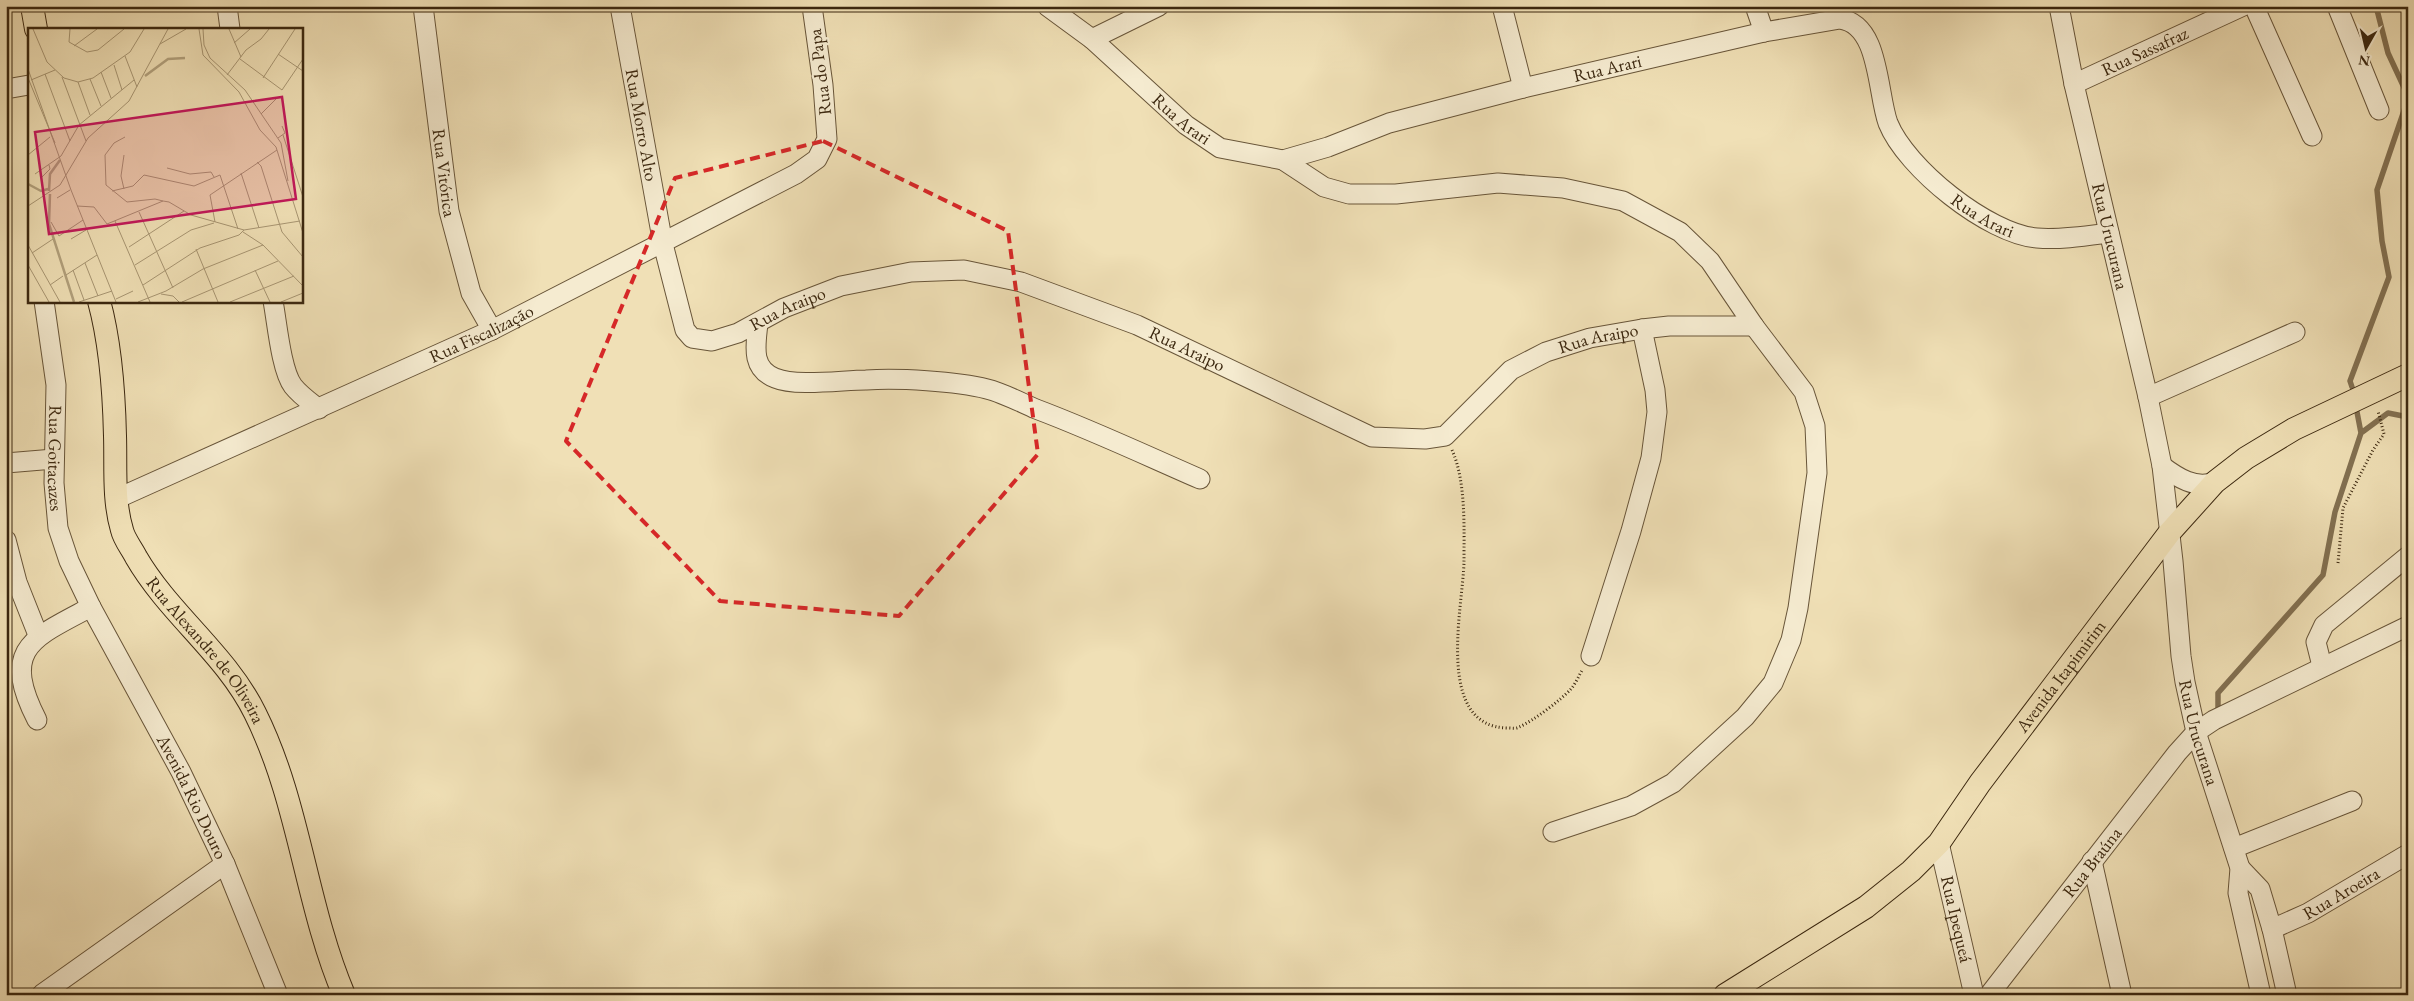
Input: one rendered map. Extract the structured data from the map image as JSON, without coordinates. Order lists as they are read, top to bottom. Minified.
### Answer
{"streets":{"main road":["Rua Alexandre de Oliveira","Avenida Itapimirim"],"street":["Rua Sassafraz","Rua Arari","Rua do Papa","Rua Morro Alto","Rua Vitórica","Rua Urucurana","Rua Araipo","Rua Fiscalização","Rua Goitacazes","Avenida Rio Douro","Rua Braúna","Rua Aroeira","Rua Ipequeá"]},"crossings":[["Rua Sassafraz","Rua Urucurana"],["Rua Arari","Rua Urucurana"],["Rua do Papa","Rua Fiscalização"],["Rua Morro Alto","Rua Araipo"],["Rua Morro Alto","Rua Fiscalização"],["Rua Vitórica","Rua Fiscalização"],["Rua Urucurana","Avenida Itapimirim"],["Rua Urucurana","Rua Braúna"],["Rua Araipo","Rua Fiscalização"],["Rua Fiscalização","Rua Alexandre de Oliveira"],["Rua Goitacazes","Avenida Rio Douro"],["Avenida Itapimirim","Rua Ipequeá"]],"north":"bottom"}
